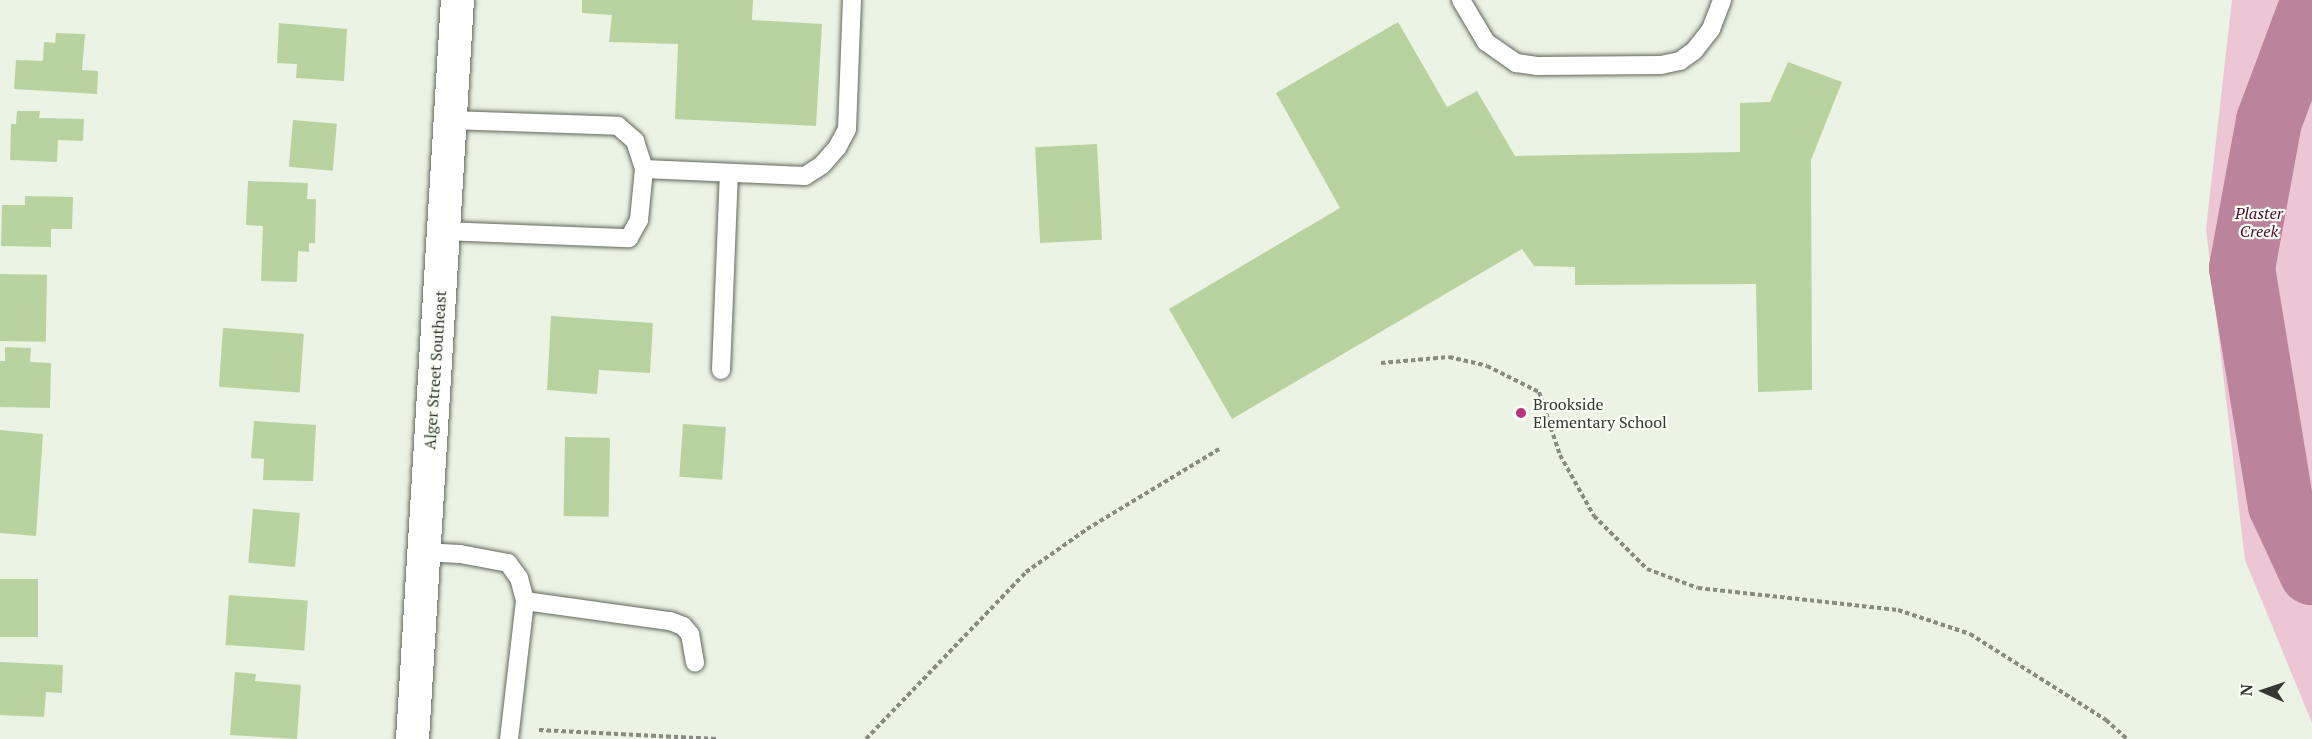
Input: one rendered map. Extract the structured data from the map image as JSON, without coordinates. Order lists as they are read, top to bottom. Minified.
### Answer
{"streets":{"street":["Alger Street Southeast"]},"parks":["Plaster Creek"],"places":["Brookside Elementary School"],"north":"left"}
